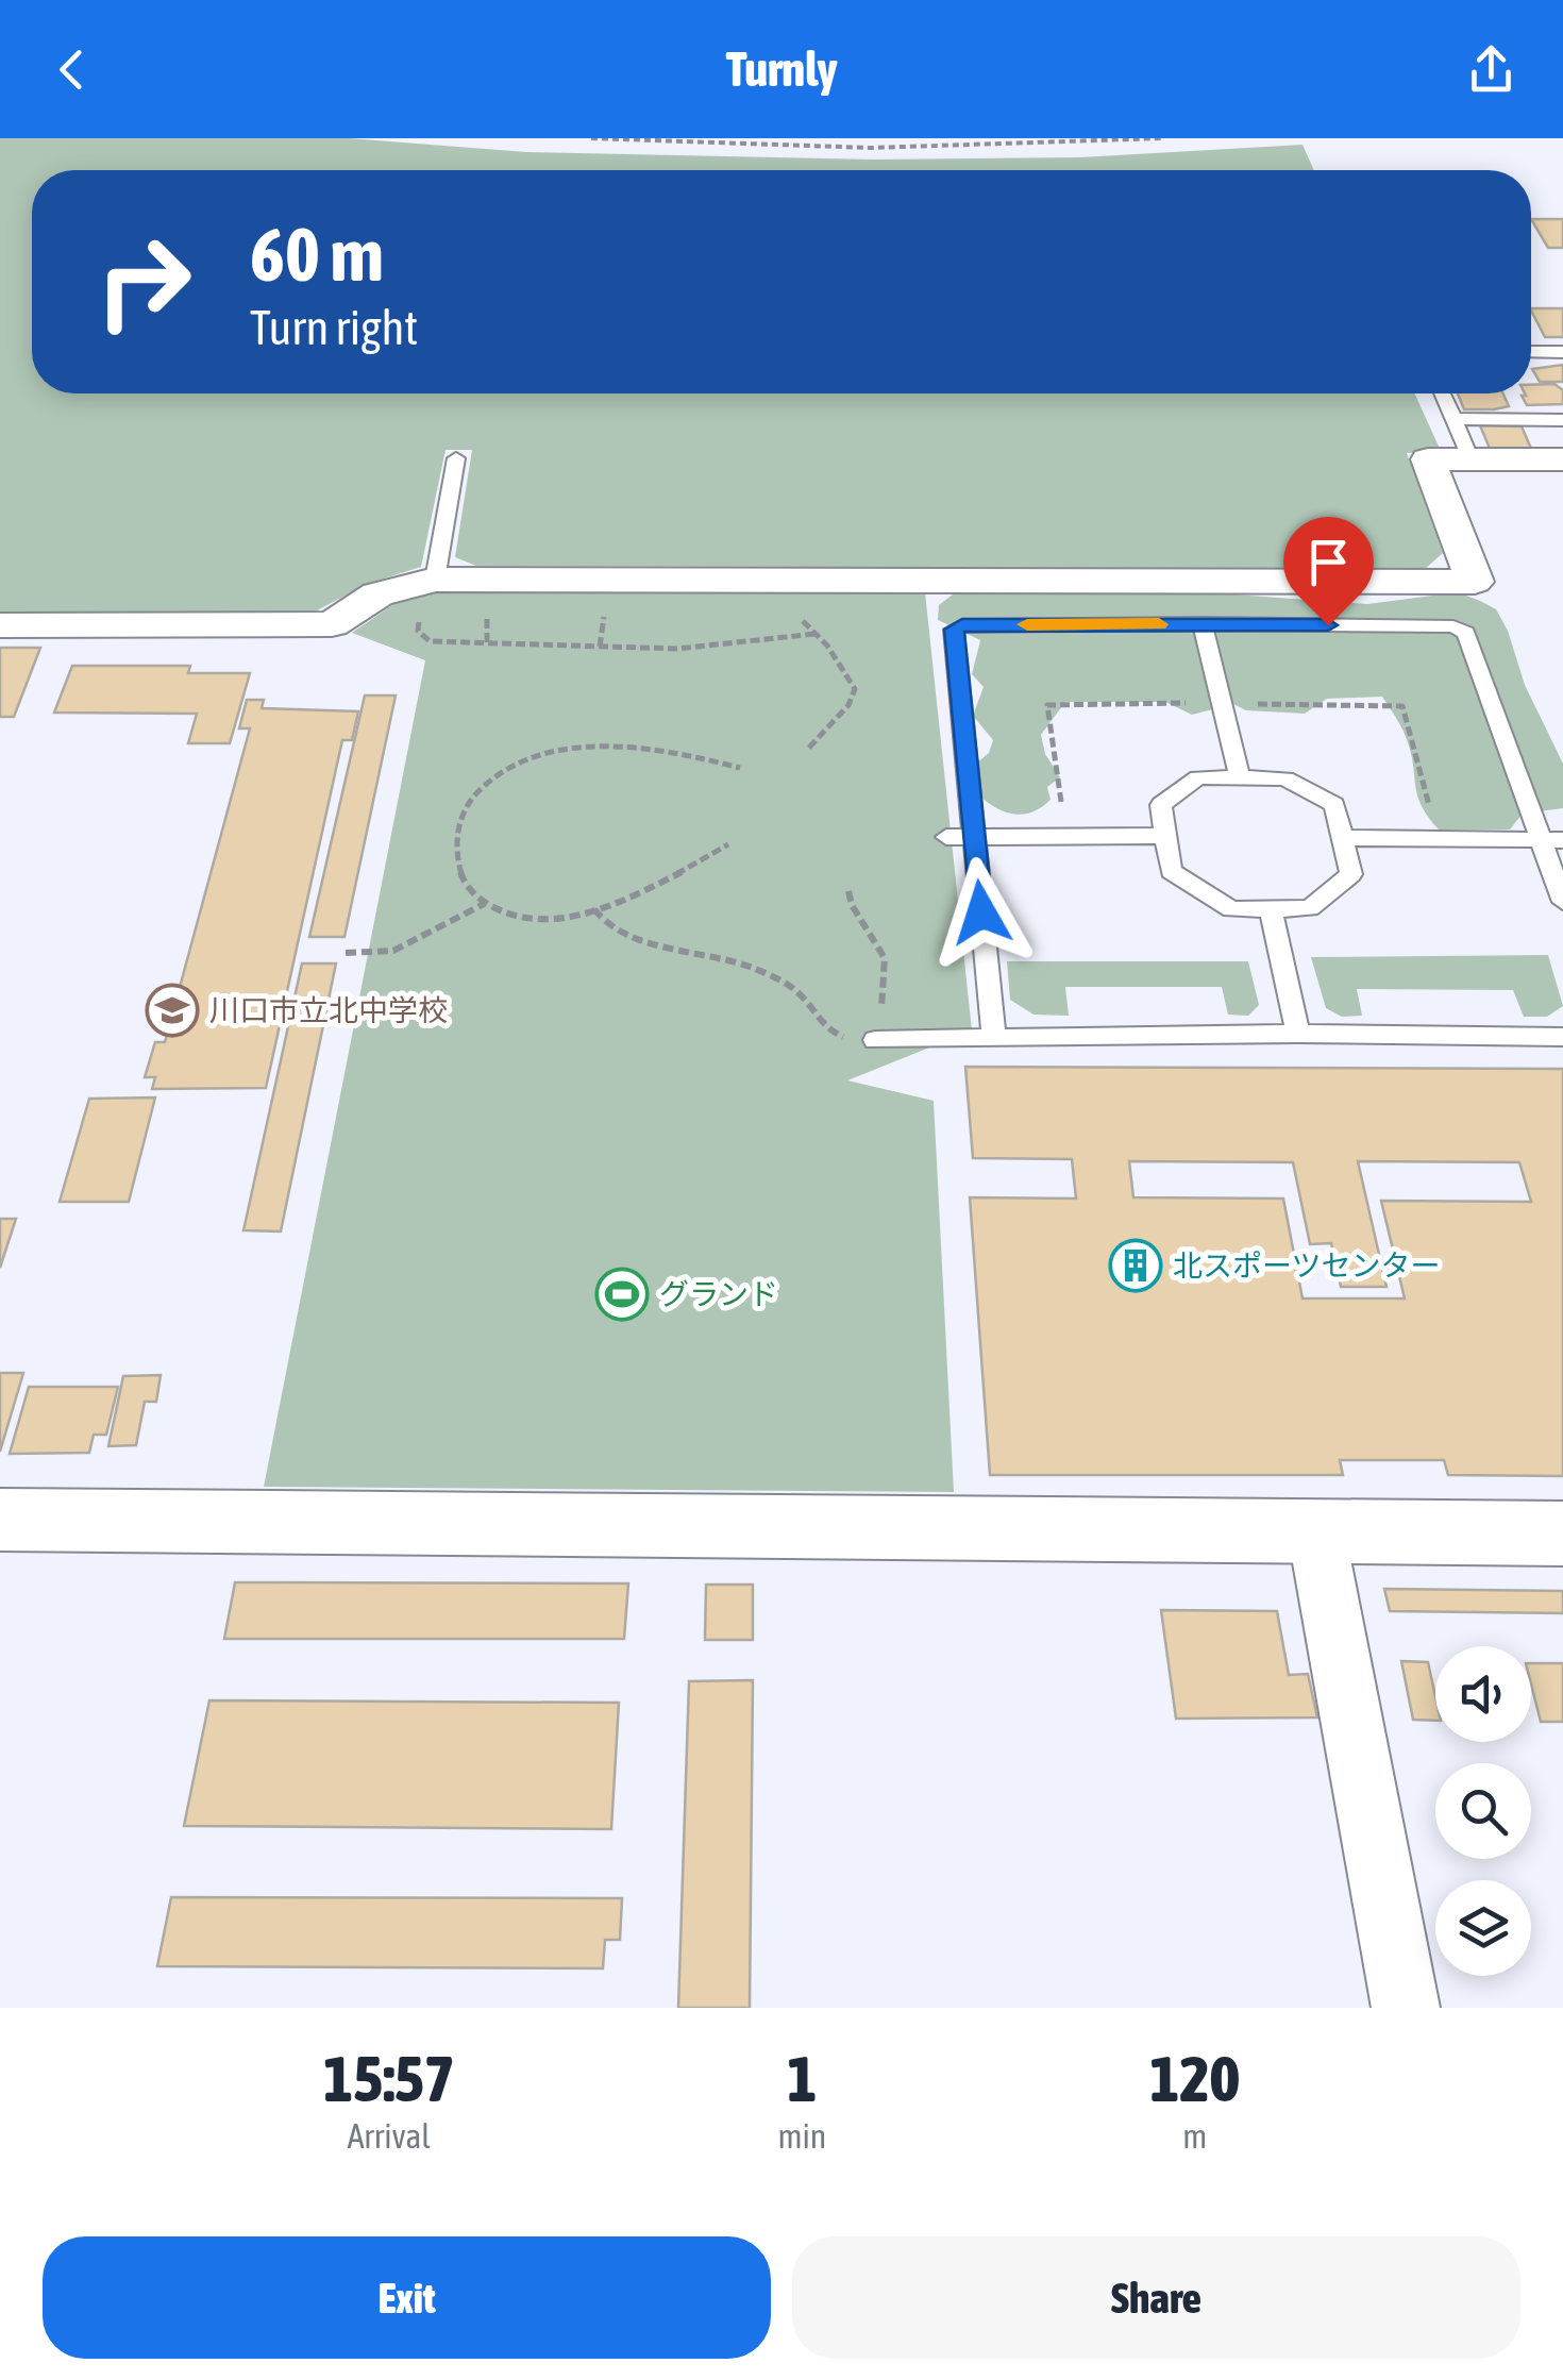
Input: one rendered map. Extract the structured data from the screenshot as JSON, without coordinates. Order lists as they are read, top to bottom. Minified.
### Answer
{"places":{"school or university":["川口市立北中学校"],"building":["北スポーツセンター"],"sports":["グランド"]},"page":{"header":"Turnly","turn":["60 m","Turn right"],"eta":["15:57","Arrival","1","min","120","m"],"buttons":["Exit","Share"]}}
